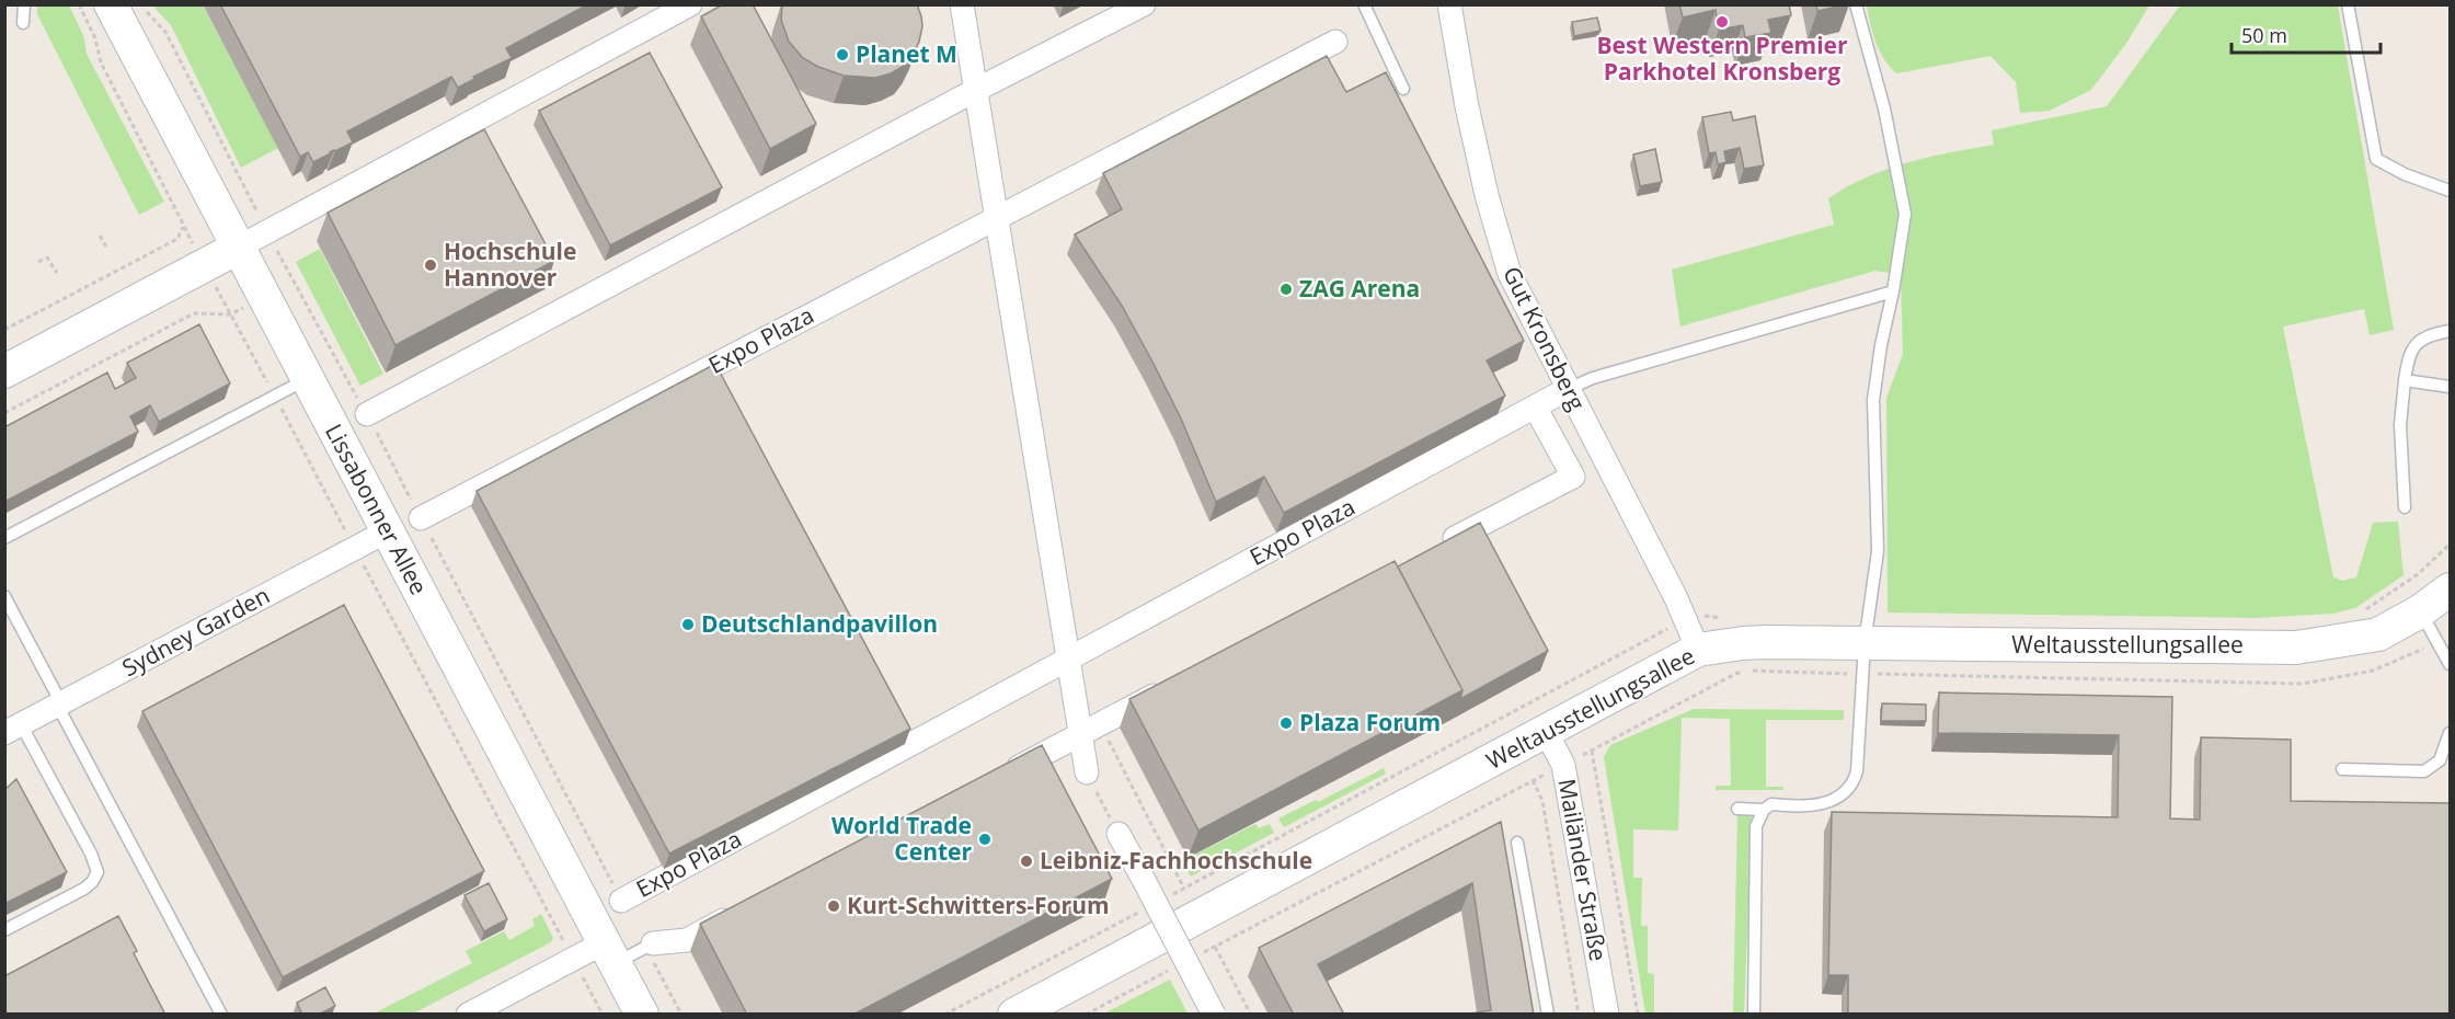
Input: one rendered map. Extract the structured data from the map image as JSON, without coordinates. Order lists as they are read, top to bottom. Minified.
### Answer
{"streets":{"main road":["Lissabonner Allee","Weltausstellungsallee"],"street":["Gut Kronsberg","Expo Plaza","Sydney Garden","Mailänder Straße"]},"crossings":[["Gut Kronsberg","Expo Plaza"],["Gut Kronsberg","Weltausstellungsallee"],["Expo Plaza","Lissabonner Allee"],["Expo Plaza","Sydney Garden"],["Lissabonner Allee","Sydney Garden"],["Weltausstellungsallee","Mailänder Straße"]],"places":["Best Western Premier Parkhotel Kronsberg","Planet M","Hochschule Hannover","ZAG Arena","Deutschlandpavillon","Plaza Forum","World Trade Center","Leibniz-Fachhochschule","Kurt-Schwitters-Forum"],"scale_bar":"50 m"}
